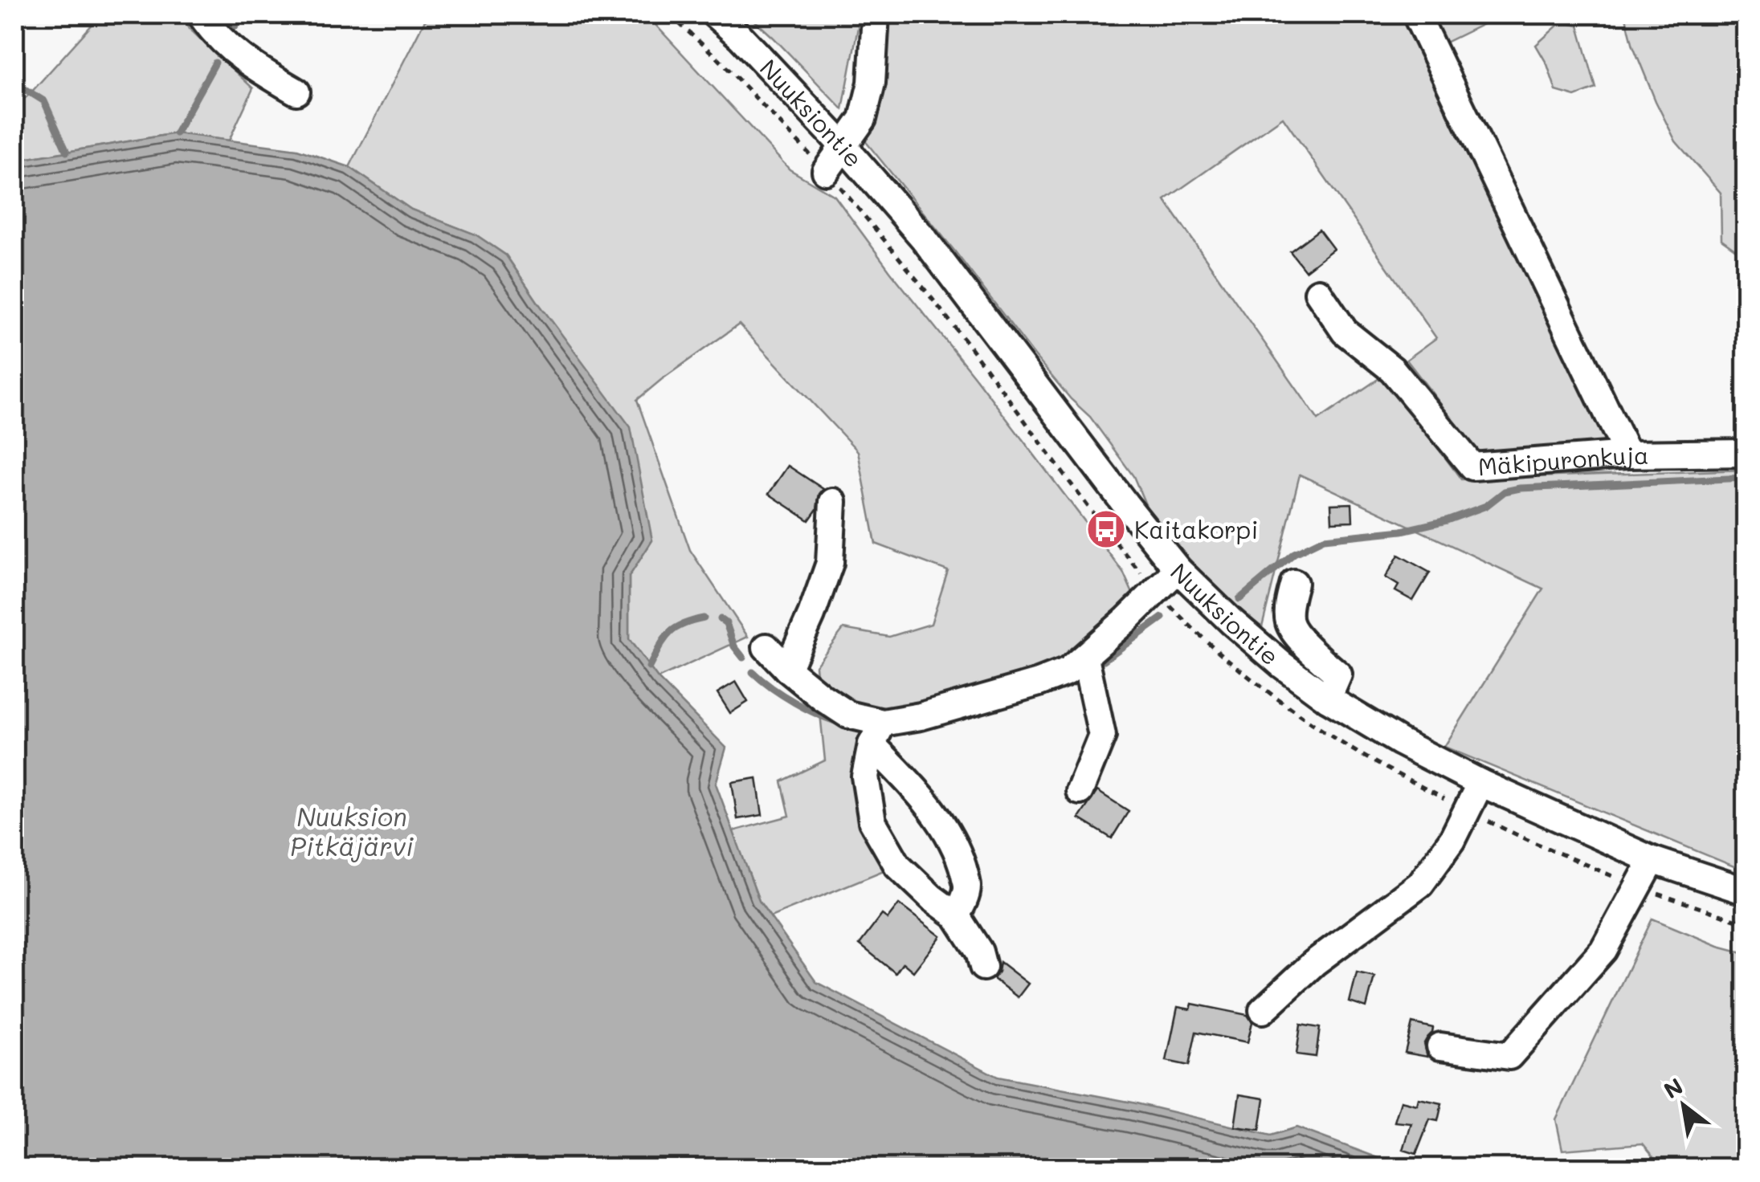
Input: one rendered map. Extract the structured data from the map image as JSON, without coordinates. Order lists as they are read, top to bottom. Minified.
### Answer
{"streets":{"street":["Nuuksiontie","Mäkipuronkuja"]},"water":["Nuuksion Pitkäjärvi"],"places":{"bus stop":["Kaitakorpi"]},"north":"top left"}
